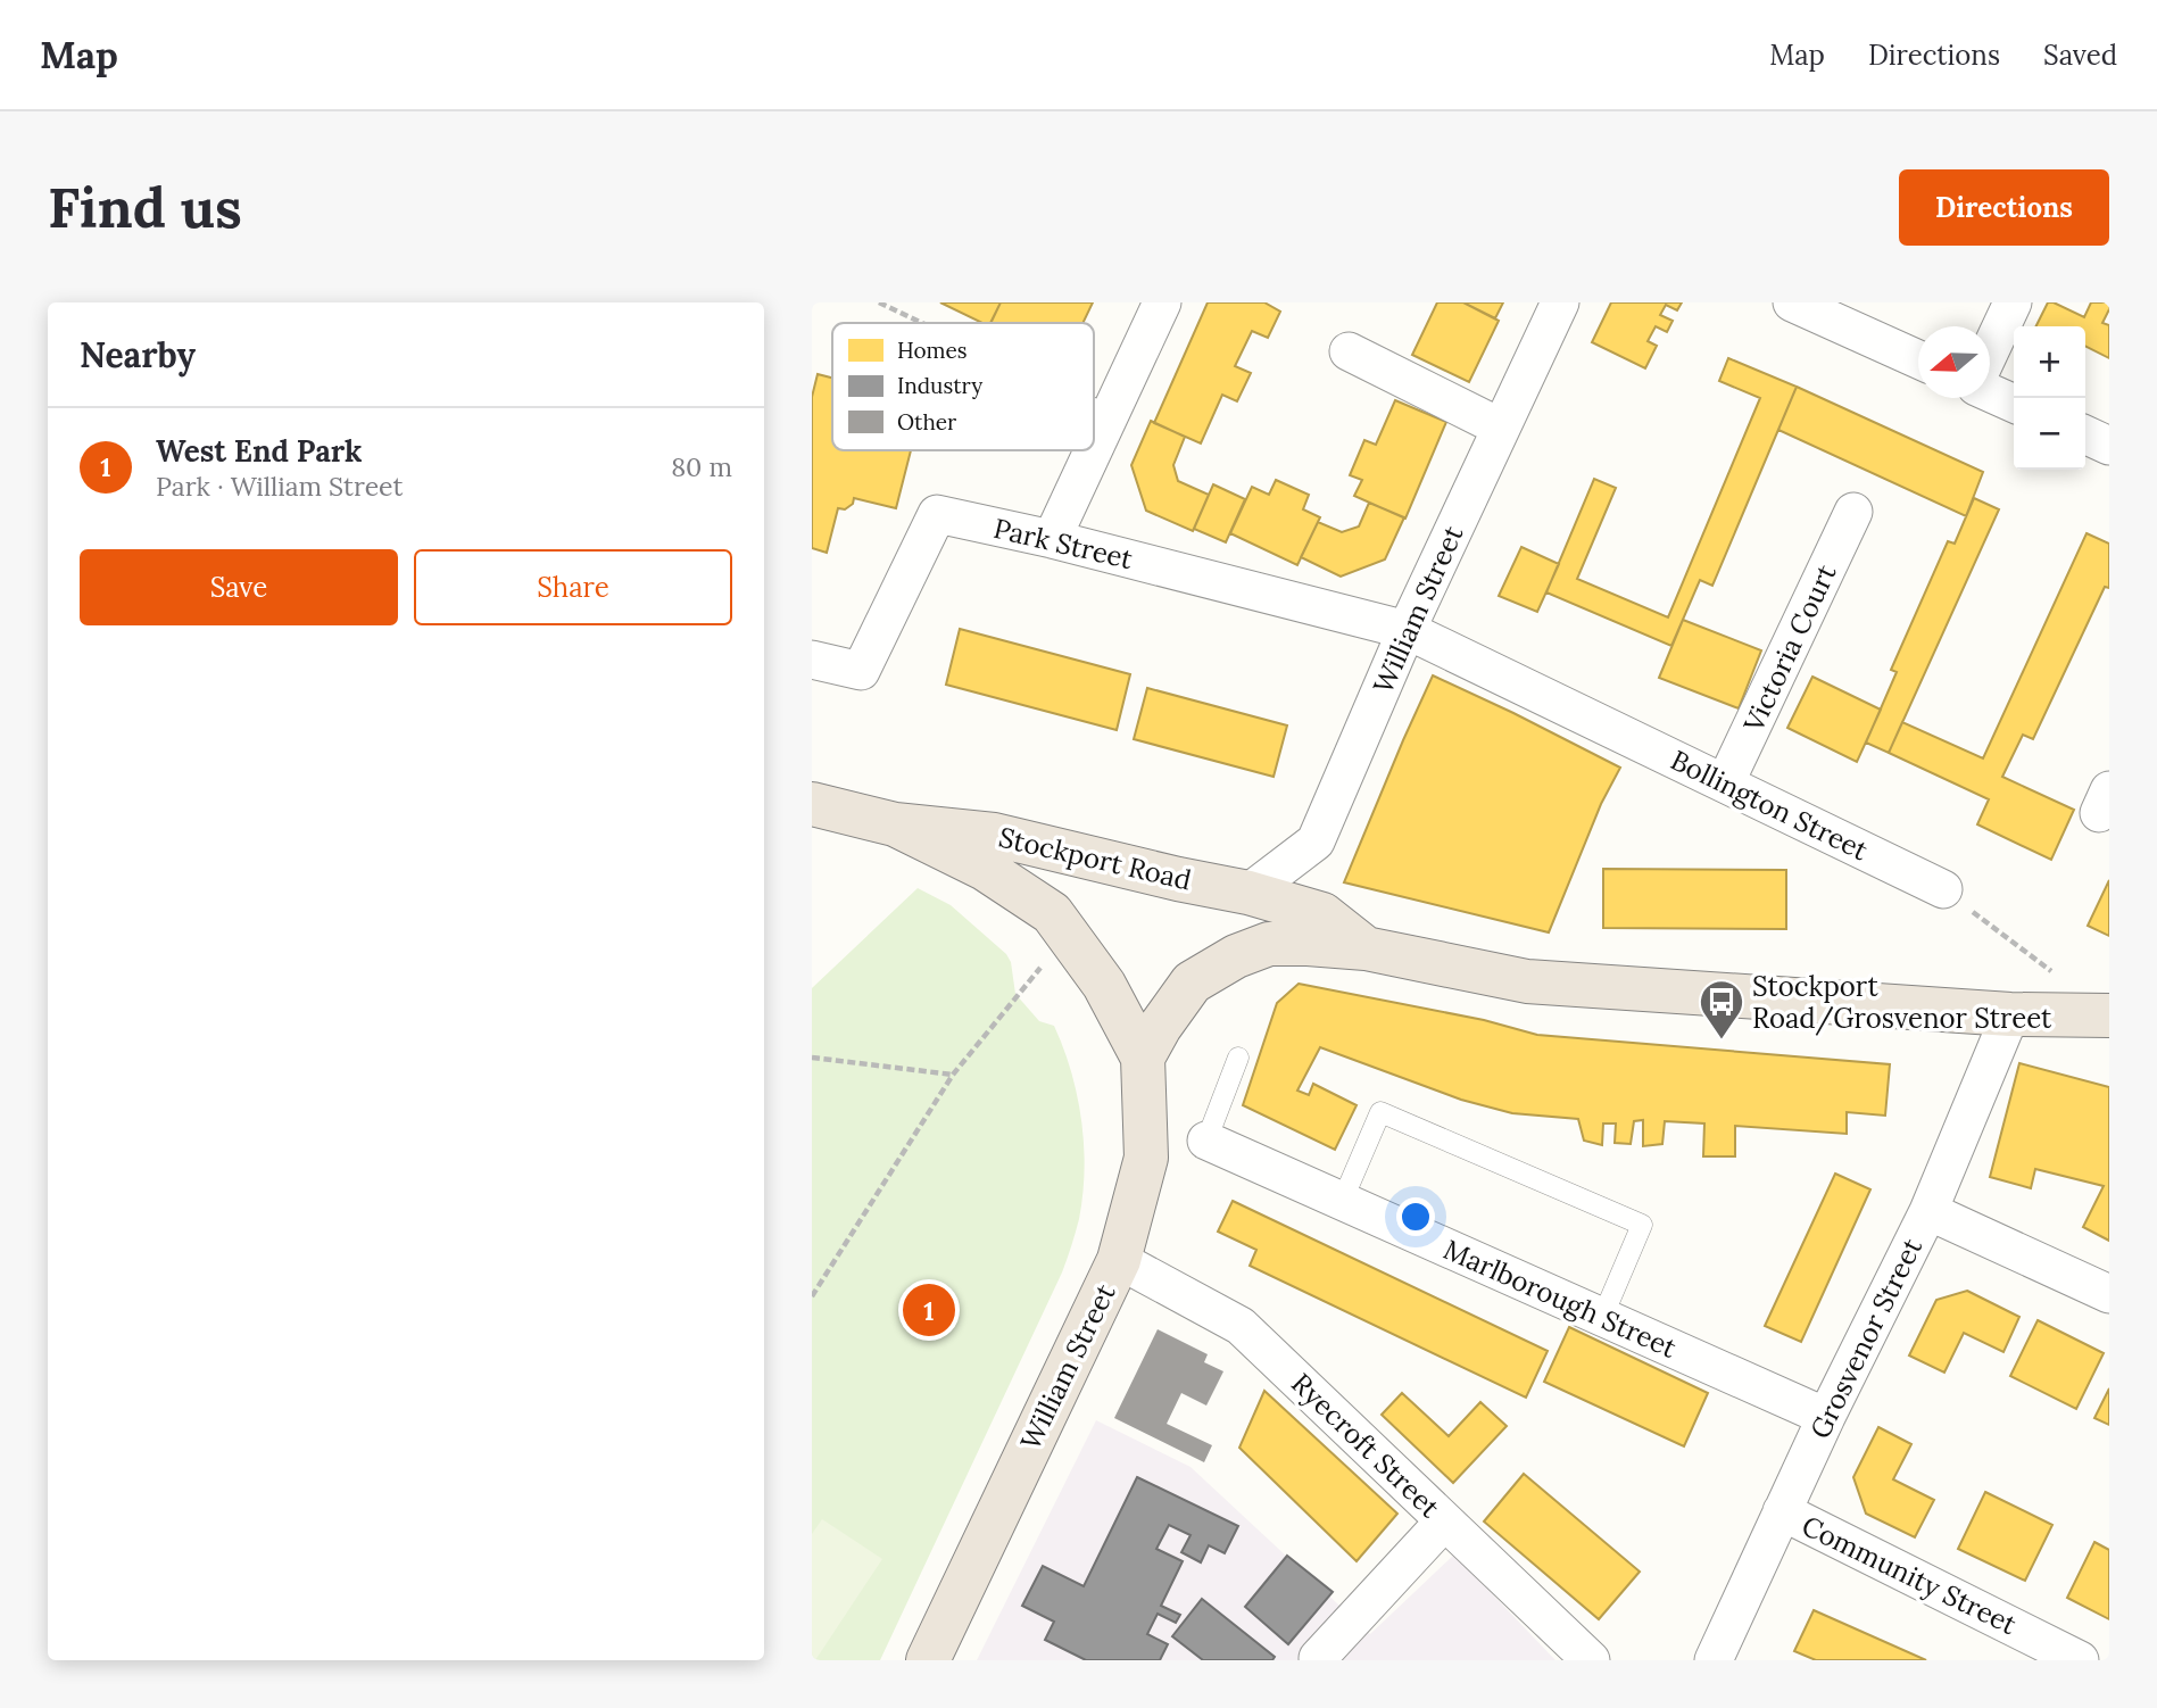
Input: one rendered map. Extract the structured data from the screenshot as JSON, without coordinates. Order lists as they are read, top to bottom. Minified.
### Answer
{"streets":{"highway":["William Street","Stockport Road"],"street":["Park Street","Victoria Court","Bollington Street","Marlborough Street","Grosvenor Street","Ryecroft Street","Community Street"]},"crossings":[["Park Street","William Street"],["Park Street","Bollington Street"],["William Street","Bollington Street"],["William Street","Stockport Road"],["William Street","Ryecroft Street"],["Victoria Court","Bollington Street"],["Stockport Road","Grosvenor Street"],["Marlborough Street","Grosvenor Street"],["Grosvenor Street","Community Street"]],"places":{"bus stop":["Stockport Road/Grosvenor Street"]},"legend":["Homes","Industry","Other"],"north":"left","page":{"header":"Map","nav":["Map","Directions","Saved"],"buttons":["Directions",["Save","Share"]],"title":"Find us","heading":"Nearby","map_buttons":["+","−"],"list":[{"mark":"1","name":"West End Park","note":"Park · William Street","value":"80 m"}],"pins":"1"}}
